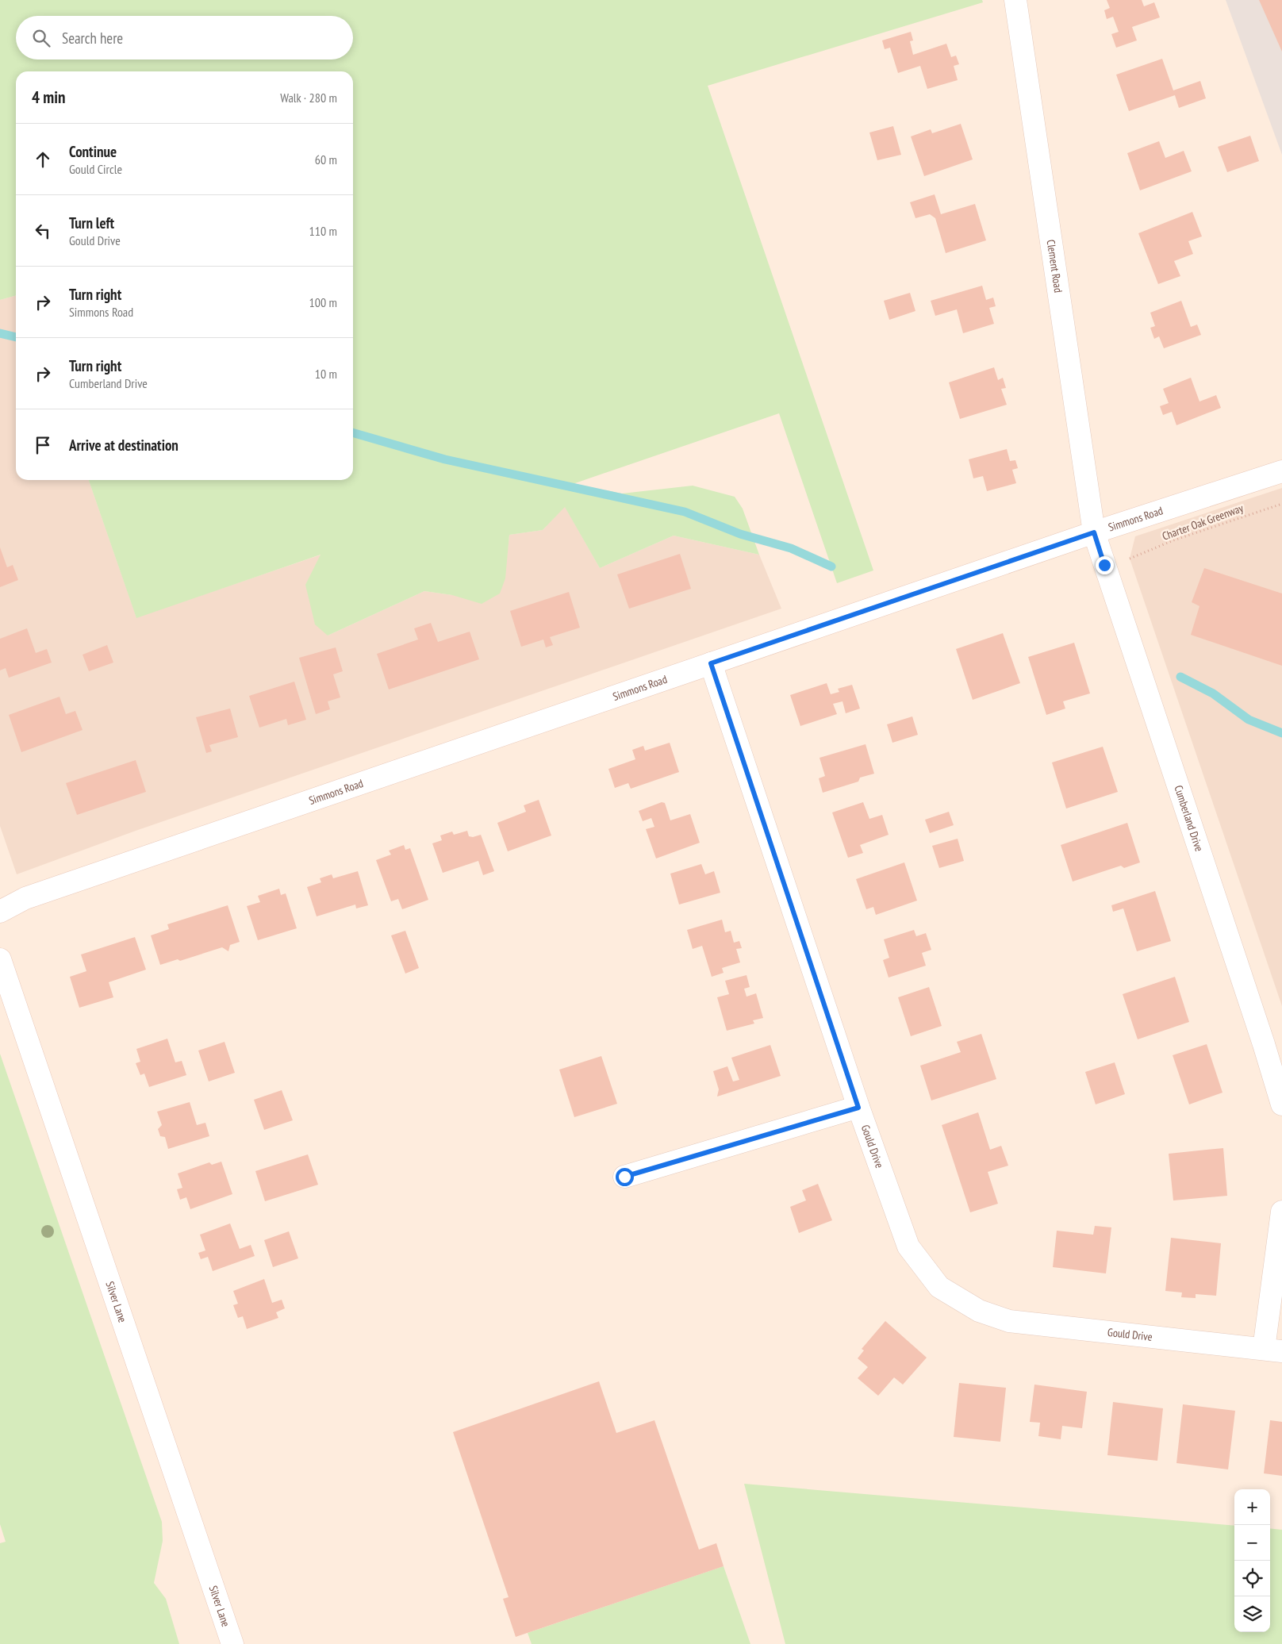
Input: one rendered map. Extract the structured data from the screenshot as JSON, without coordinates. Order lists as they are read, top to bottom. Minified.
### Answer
{"streets":{"street":["Clement Road","Simmons Road","Cumberland Drive","Gould Drive","Silver Lane"],"path":["Charter Oak Greenway"]},"crossings":[["Clement Road","Simmons Road"],["Clement Road","Cumberland Drive"],["Simmons Road","Cumberland Drive"],["Simmons Road","Gould Drive"]],"page":{"search":"Search here","heading":["4 min","Walk · 280 m"],"list":[["Continue","Gould Circle","60 m"],["Turn left","Gould Drive","110 m"],["Turn right","Simmons Road","100 m"],["Turn right","Cumberland Drive","10 m"],"Arrive at destination"],"map_buttons":["+","−"]}}
